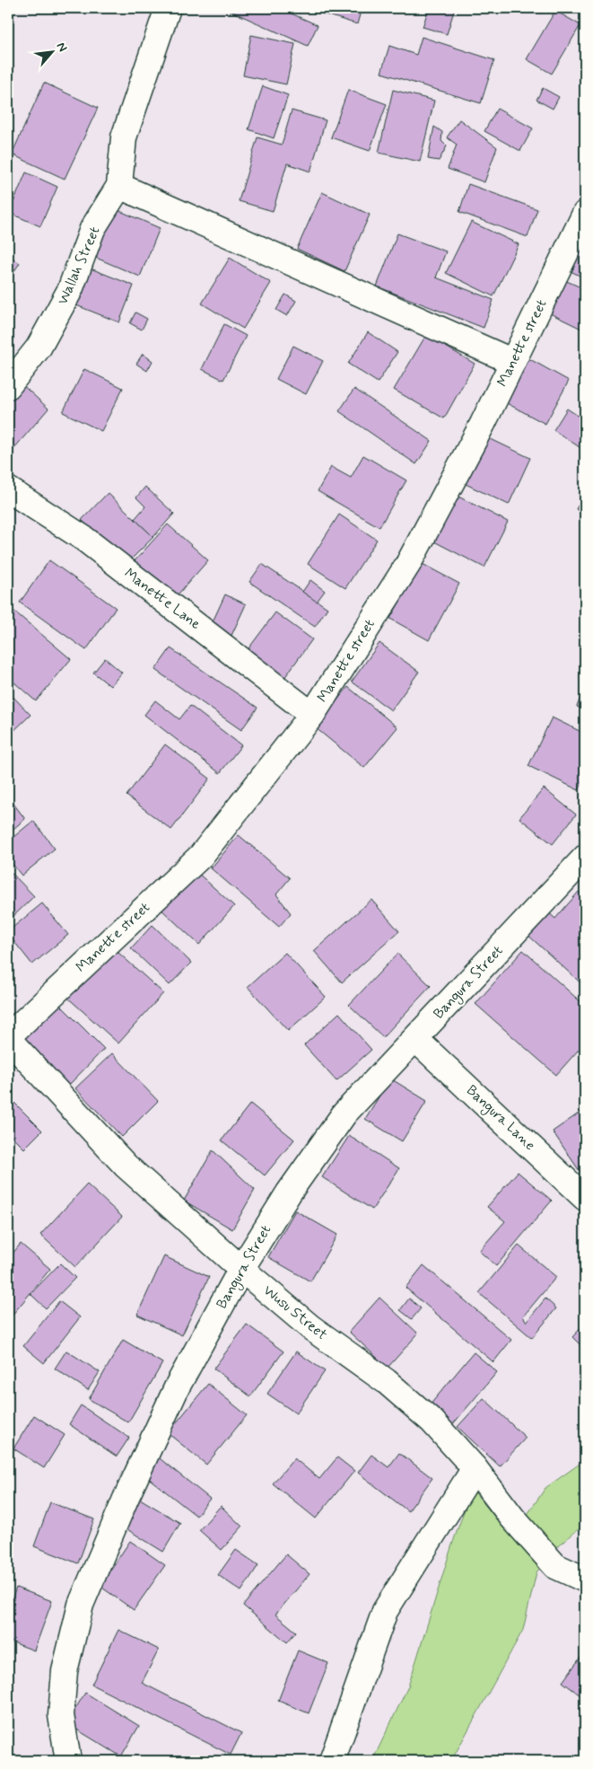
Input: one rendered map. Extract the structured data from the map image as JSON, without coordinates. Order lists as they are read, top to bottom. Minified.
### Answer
{"streets":{"street":["Wallah Street","Manette street","Manette Lane","Bangura Street","Bangura Lane","Wusu Street"]},"crossings":[["Manette street","Manette Lane"],["Manette street","Wusu Street"],["Bangura Street","Bangura Lane"],["Bangura Street","Wusu Street"]],"north":"top right"}
